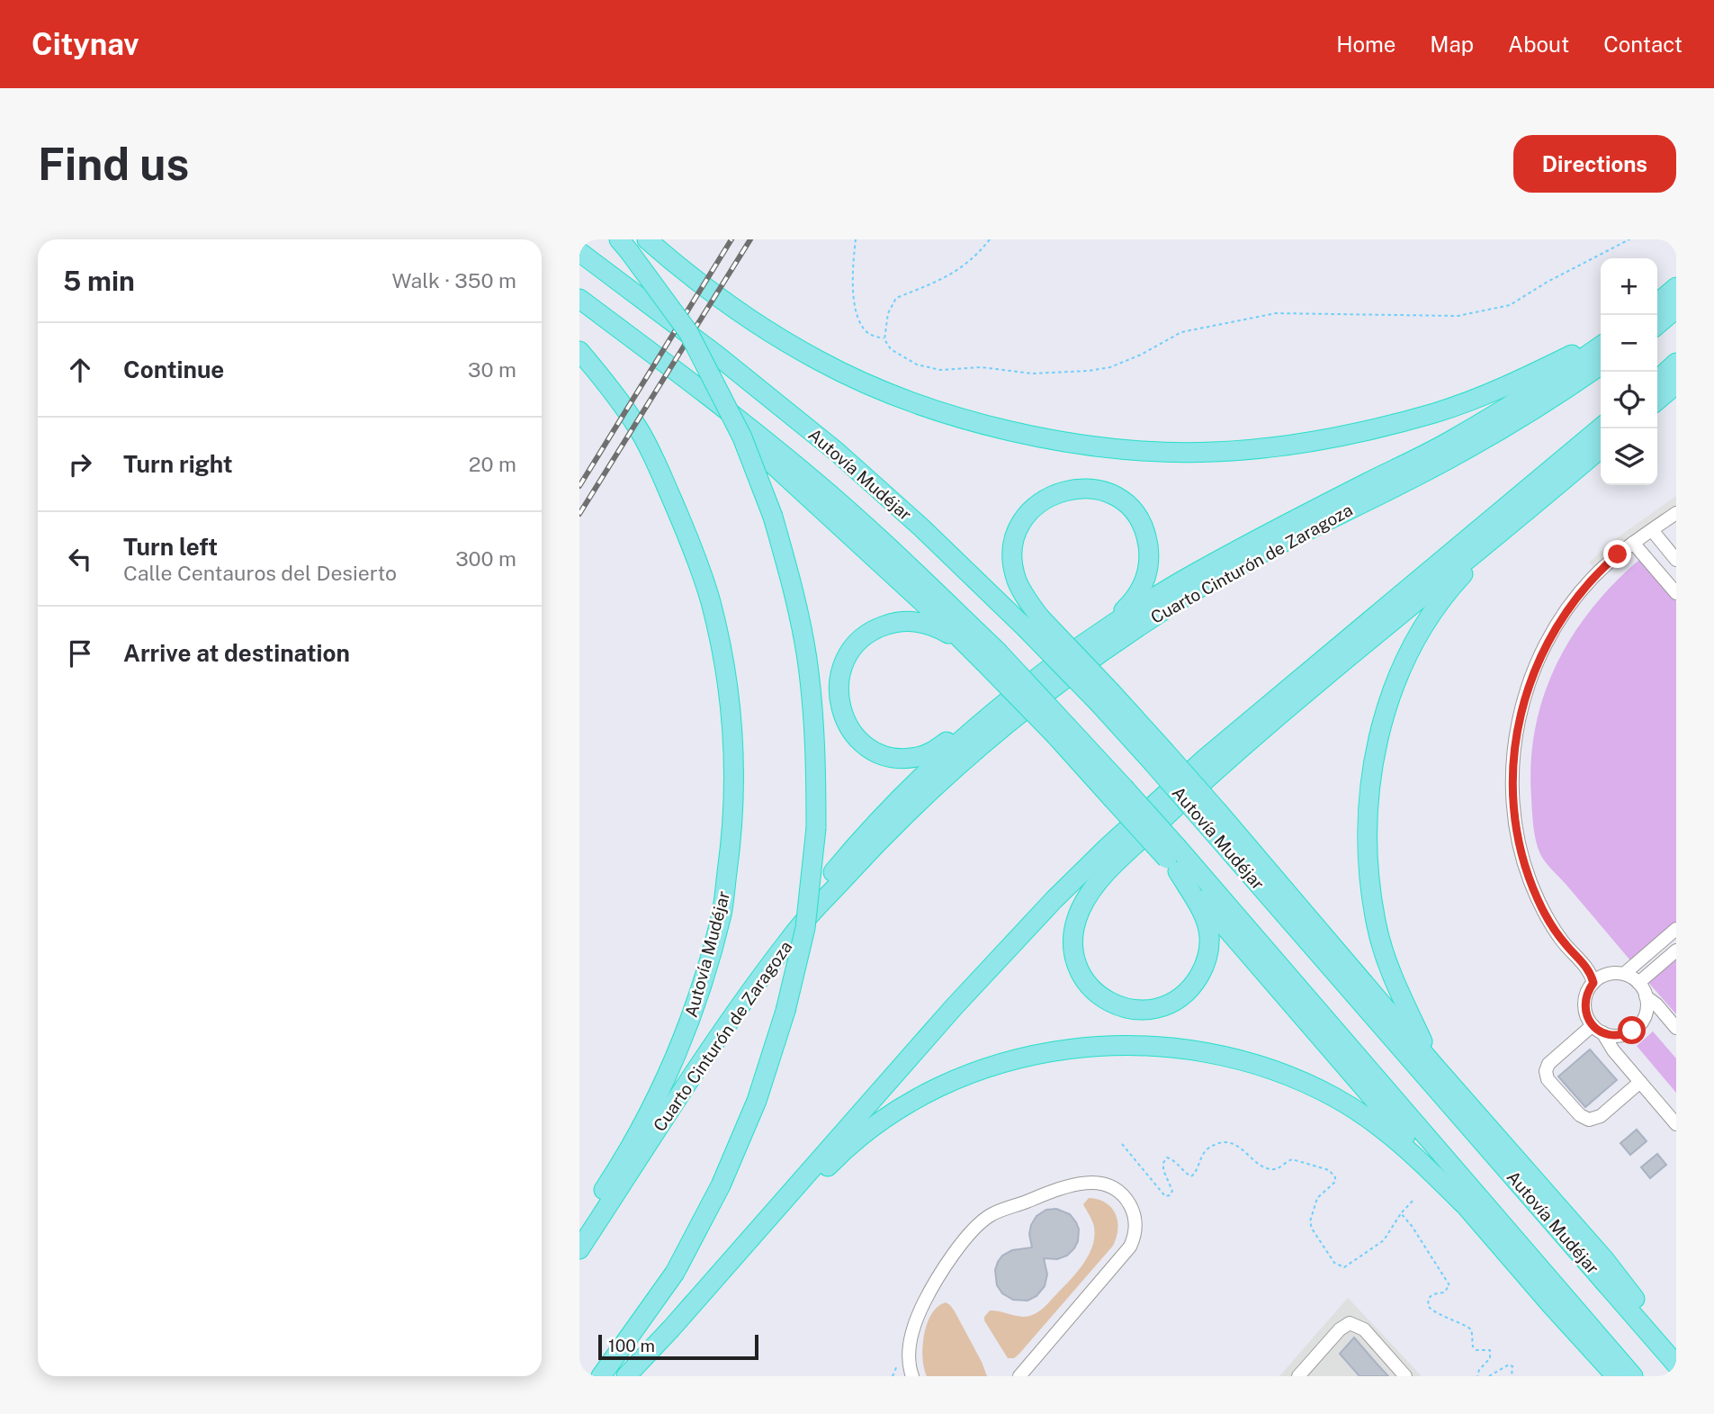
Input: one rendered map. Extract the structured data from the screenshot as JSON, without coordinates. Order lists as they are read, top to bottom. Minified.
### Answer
{"streets":{"highway":["Autovía Mudéjar","Cuarto Cinturón de Zaragoza"]},"scale_bar":"100 m","page":{"header":"Citynav","nav":["Home","Map","About","Contact"],"buttons":"Directions","title":"Find us","heading":["5 min","Walk · 350 m"],"map_buttons":["+","−"],"list":[["Continue","30 m"],["Turn right","20 m"],["Turn left","Calle Centauros del Desierto","300 m"],"Arrive at destination"],"scale":"100 m"}}
